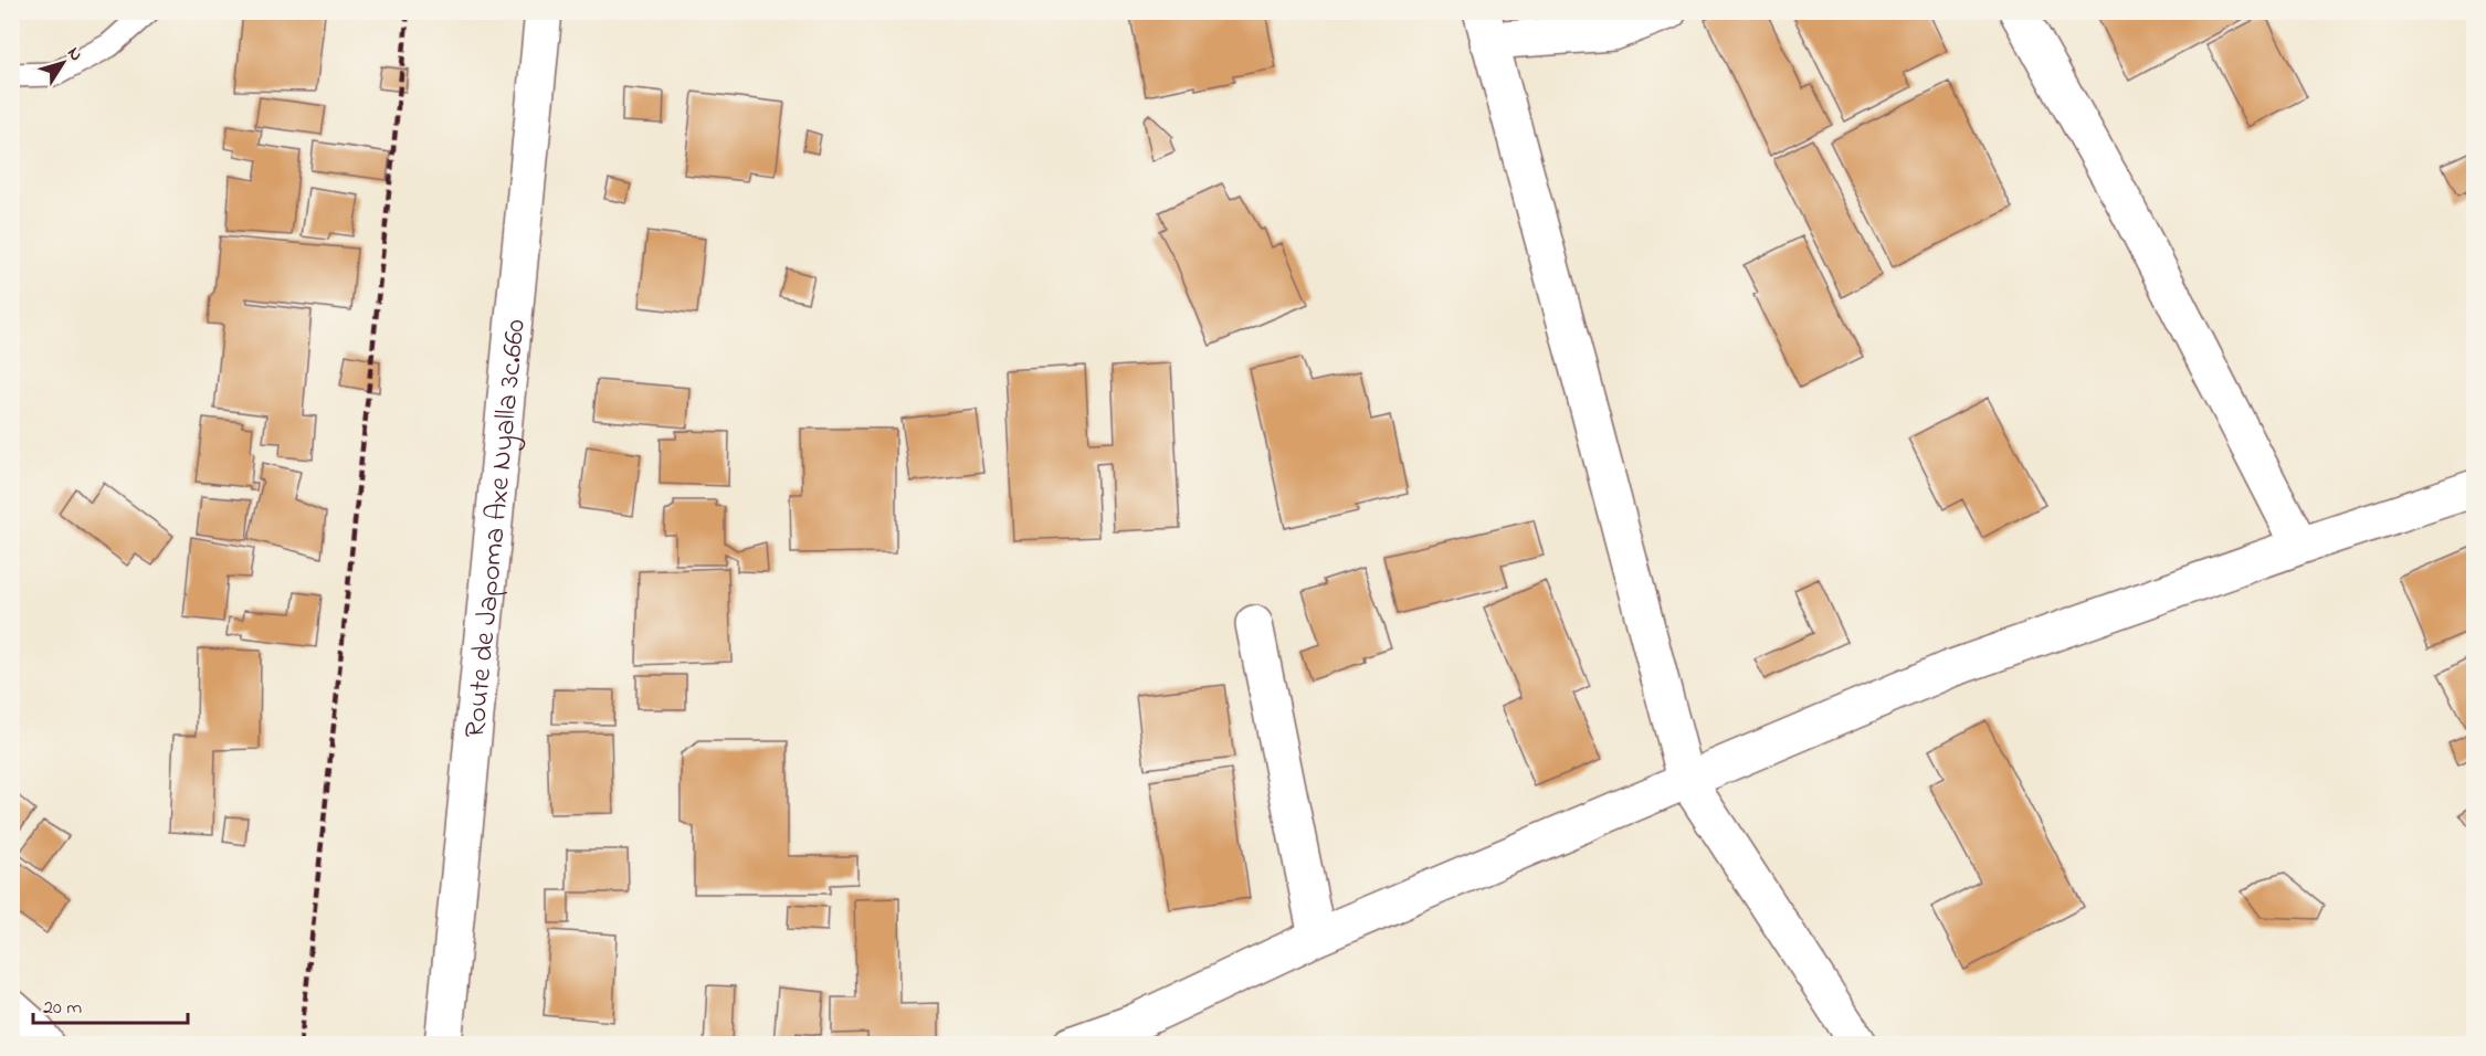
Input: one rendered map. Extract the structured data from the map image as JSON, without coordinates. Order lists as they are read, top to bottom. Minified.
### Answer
{"streets":{"street":["Route de Japoma Axe Nyalla 3c.660"]},"scale_bar":"20 m","north":"top right"}
